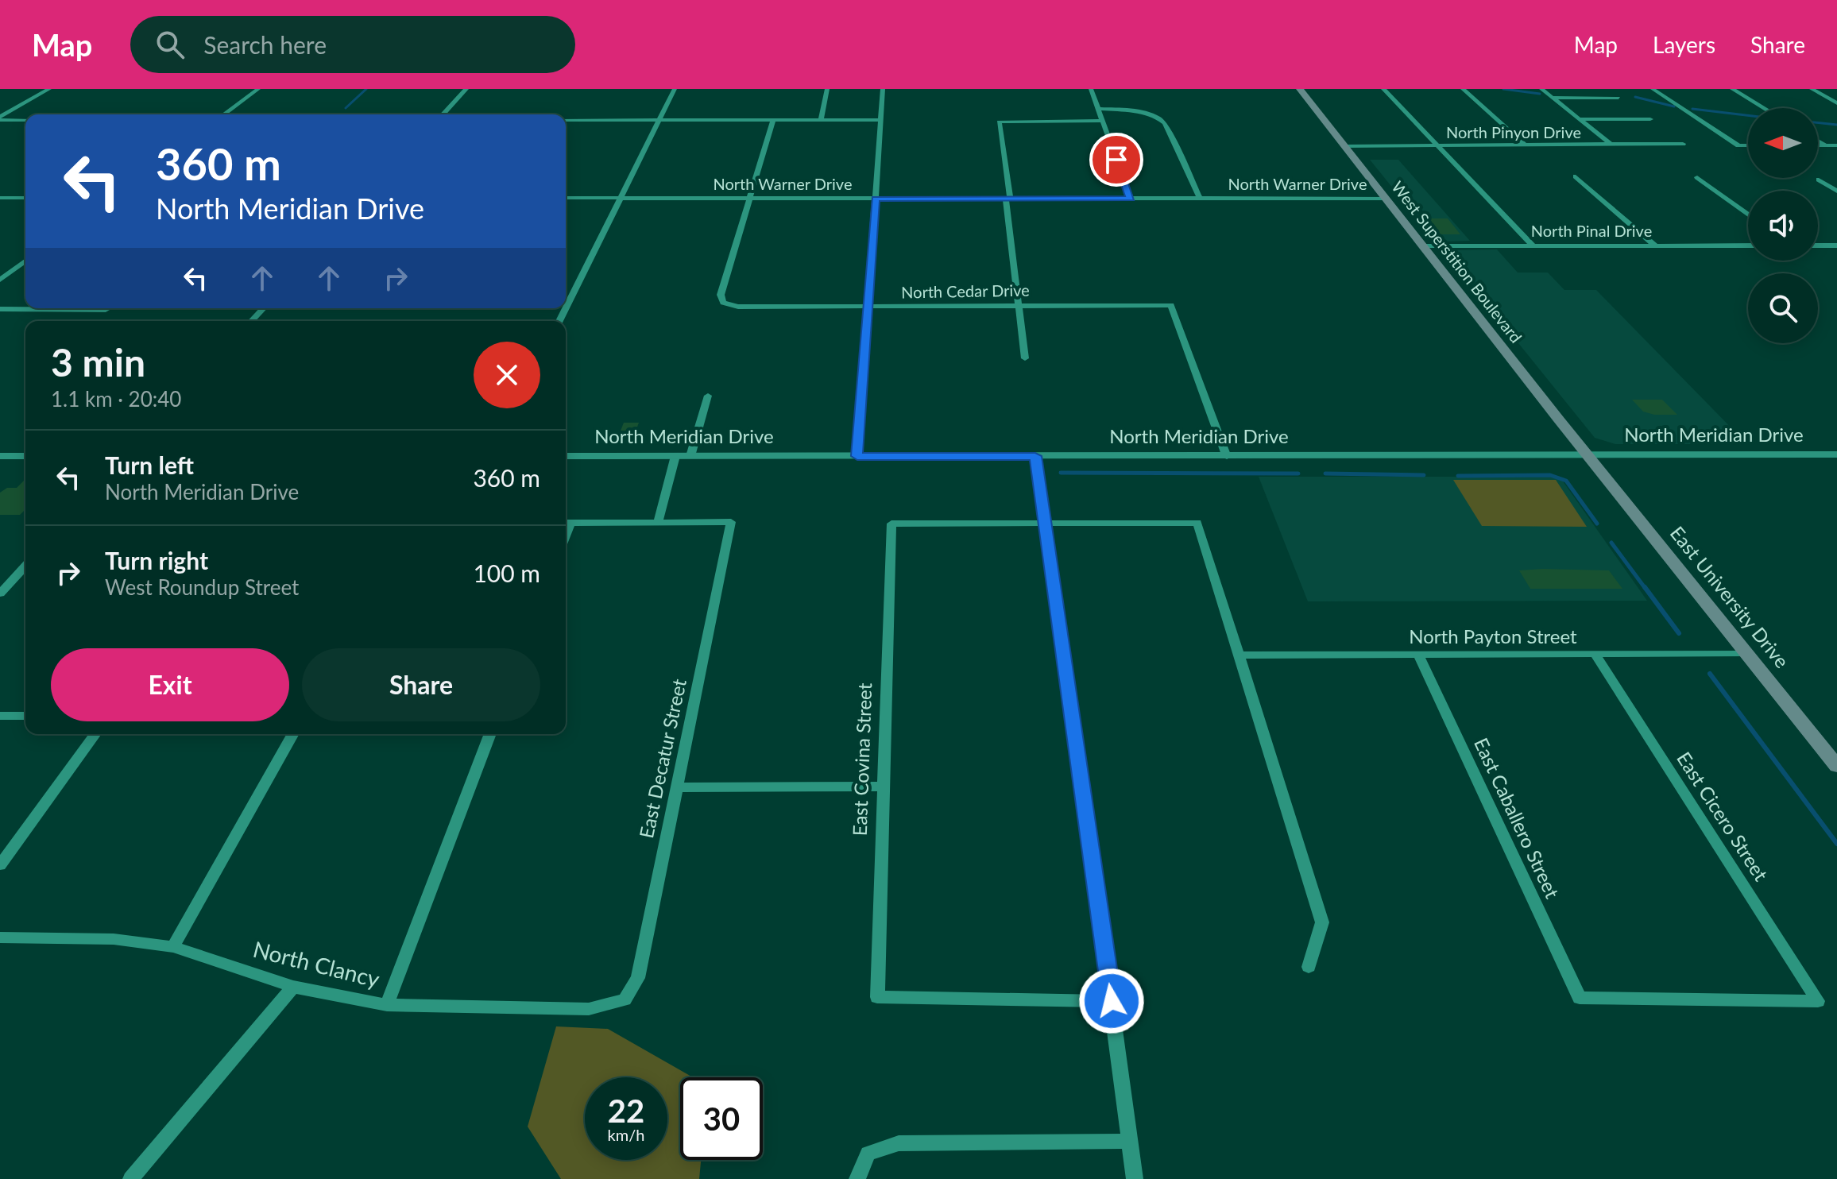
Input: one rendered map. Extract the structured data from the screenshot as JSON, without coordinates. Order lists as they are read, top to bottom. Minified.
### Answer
{"streets":{"main road":["West Superstition Boulevard","East University Drive"],"street":["North Pinyon Drive","North Warner Drive","North Pinal Drive","North Cedar Drive","North Meridian Drive","North Payton Street","East Decatur Street","East Covina Street","East Cicero Street","East Caballero Street","North Clancy"]},"crossings":[["North Pinyon Drive","West Superstition Boulevard"],["North Warner Drive","West Superstition Boulevard"],["North Warner Drive","North Cedar Drive"],["North Pinal Drive","West Superstition Boulevard"],["West Superstition Boulevard","North Meridian Drive"],["West Superstition Boulevard","East University Drive"],["North Cedar Drive","North Meridian Drive"],["North Meridian Drive","East University Drive"],["East University Drive","North Payton Street"],["North Payton Street","East Cicero Street"],["North Payton Street","East Caballero Street"],["East Decatur Street","North Clancy"],["East Cicero Street","East Caballero Street"]],"north":"left","page":{"header":"Map","search":"Search here","nav":["Map","Layers","Share"],"turn":["360 m","North Meridian Drive"],"heading":["3 min","1.1 km · 20:40"],"list":[{"name":"Turn left","note":"North Meridian Drive","value":"360 m"},{"name":"Turn right","note":"West Roundup Street","value":"100 m"}],"buttons":["Exit","Share"],"speed":"22 km/h","limit":"30"}}
